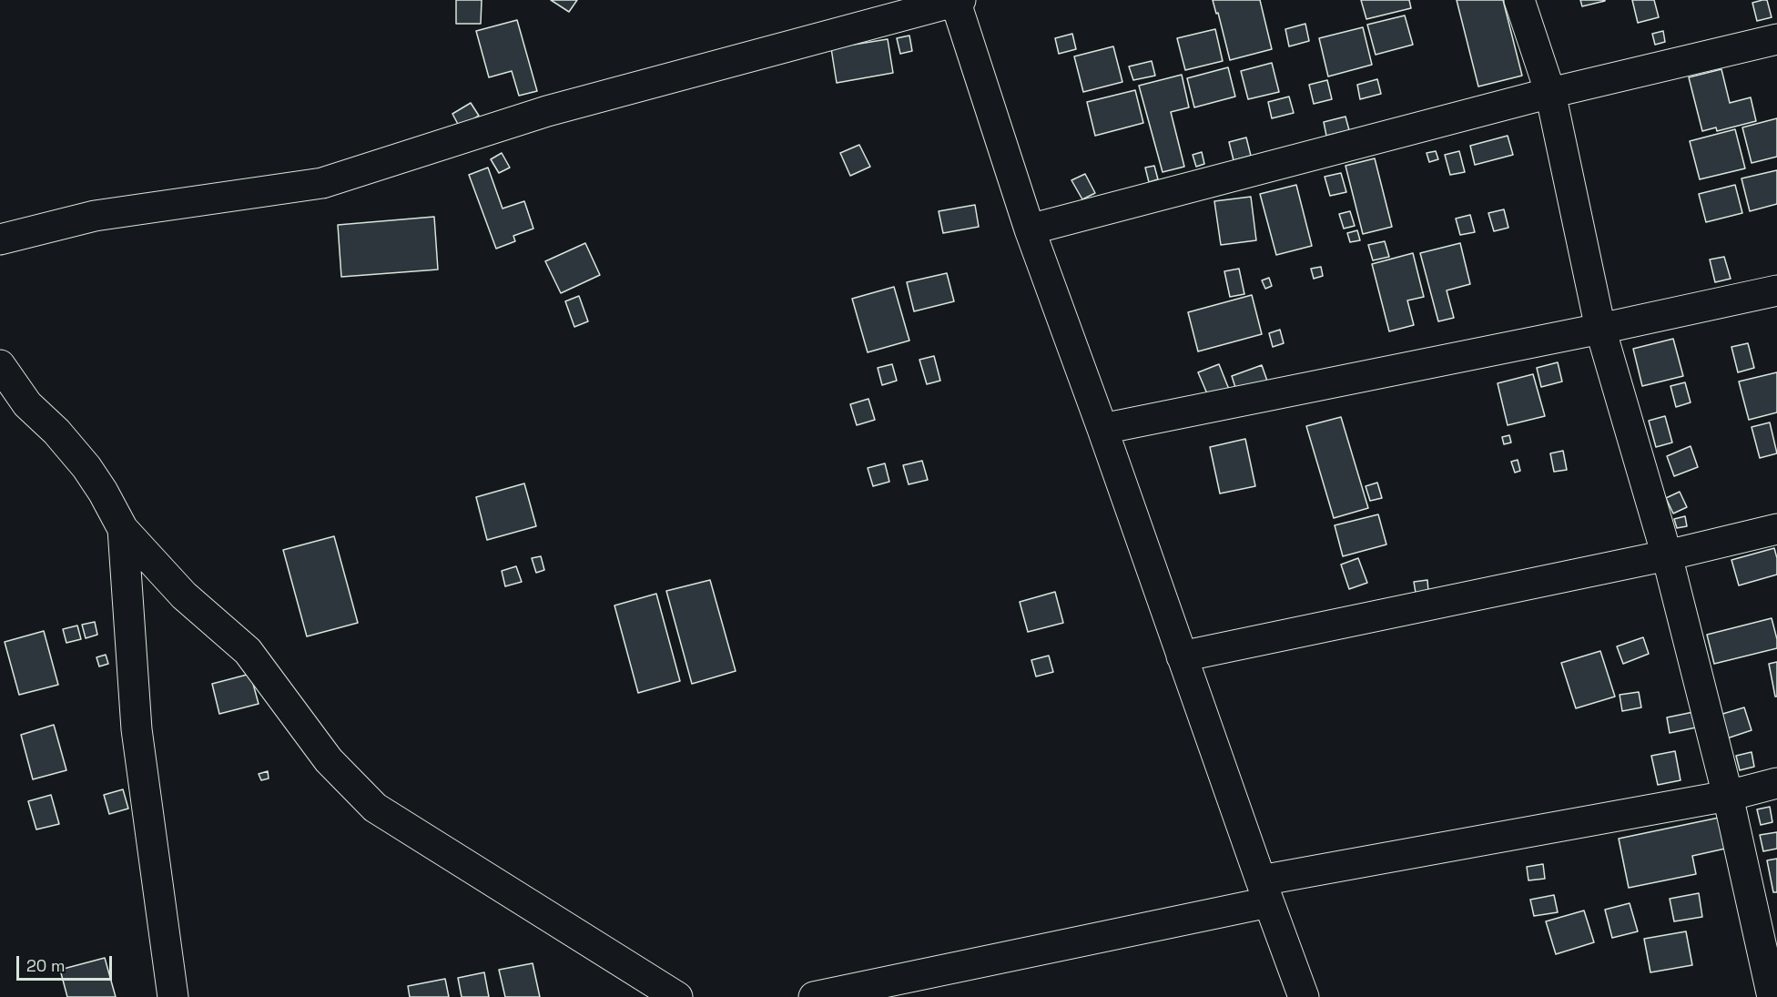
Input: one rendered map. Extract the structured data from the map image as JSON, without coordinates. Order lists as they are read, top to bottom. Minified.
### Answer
{"scale_bar":"20 m"}
